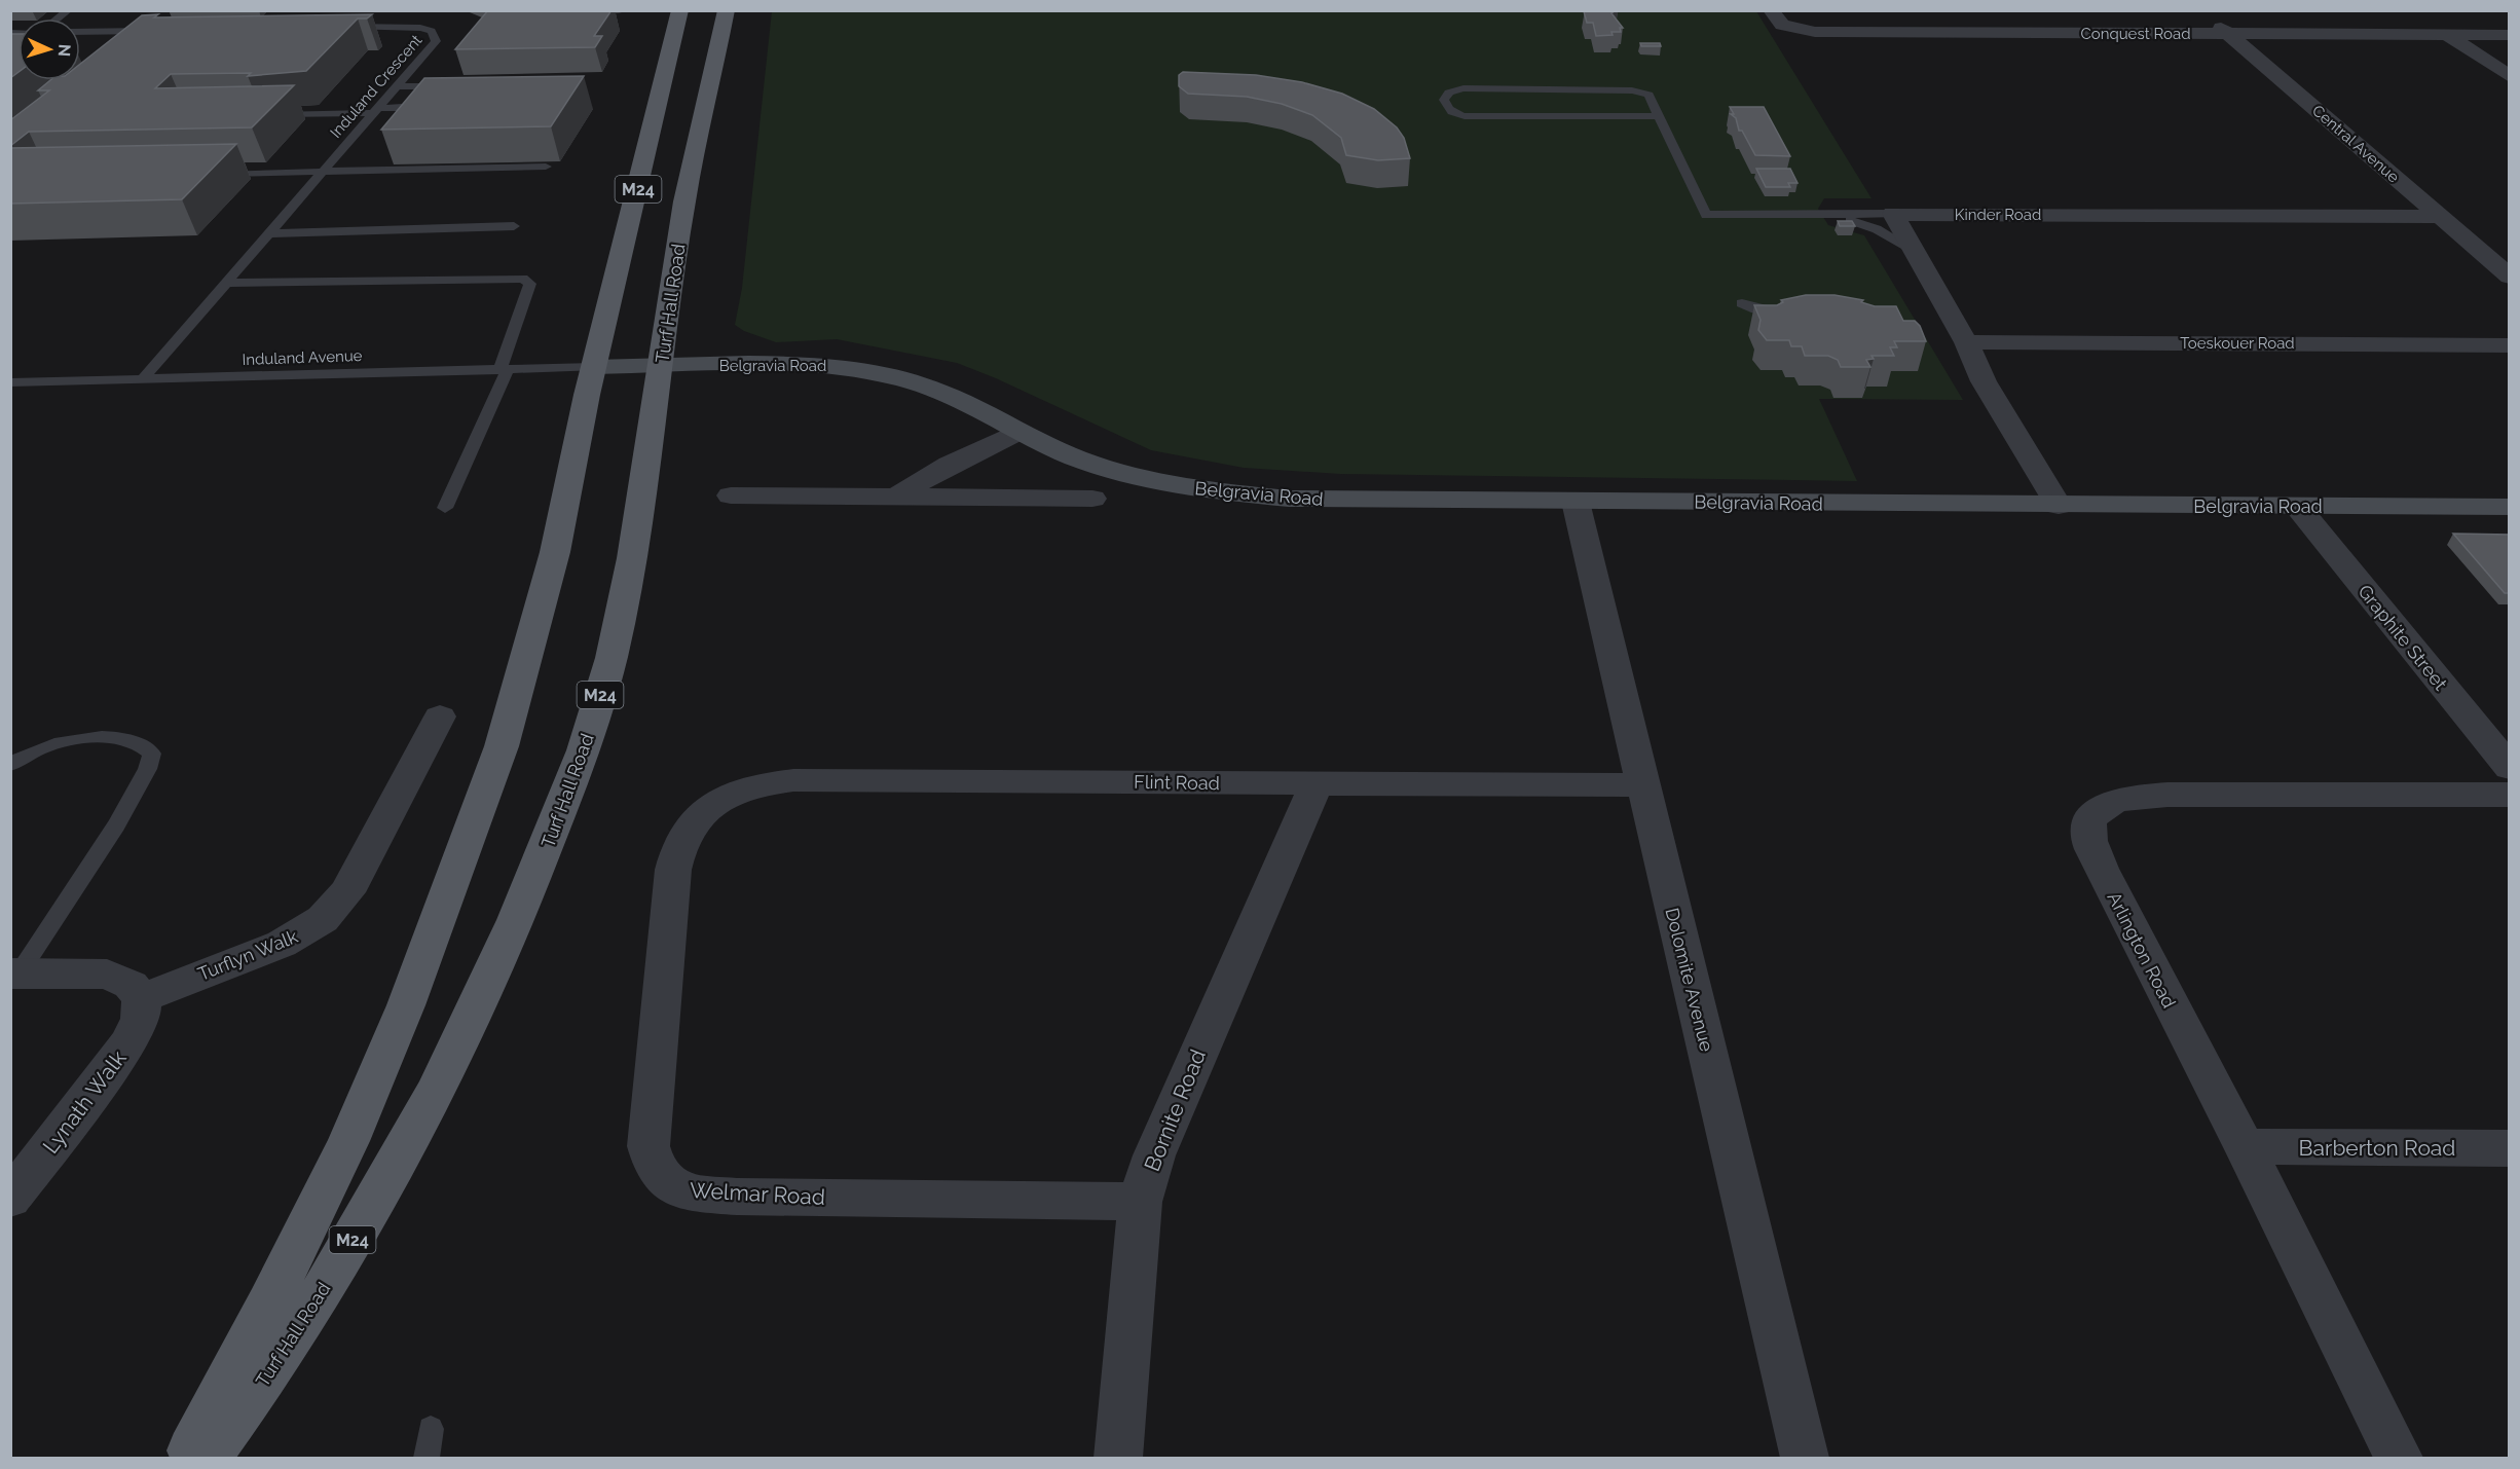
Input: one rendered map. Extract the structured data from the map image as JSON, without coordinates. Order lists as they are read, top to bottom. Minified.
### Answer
{"streets":{"main road":["M24","Turf Hall Road"],"street":["Conquest Road","Central Avenue","Kinder Road","Toeskouer Road","Belgravia Road","Graphite Street","Flint Road","Arlington Road","Turflyn Walk","Dolomite Avenue","Lynath Walk","Bornite Road","Barberton Road","Welmar Road"],"lane":["Induland Crescent","Induland Avenue"]},"crossings":[["Conquest Road","Central Avenue"],["Induland Crescent","Induland Avenue"],["Central Avenue","Kinder Road"],["Turf Hall Road","Induland Avenue"],["Turf Hall Road","Belgravia Road"],["Induland Avenue","Belgravia Road"],["Belgravia Road","Graphite Street"],["Belgravia Road","Dolomite Avenue"],["Flint Road","Dolomite Avenue"],["Flint Road","Bornite Road"],["Flint Road","Welmar Road"],["Arlington Road","Barberton Road"],["Turflyn Walk","Lynath Walk"],["Bornite Road","Welmar Road"]],"north":"right"}
